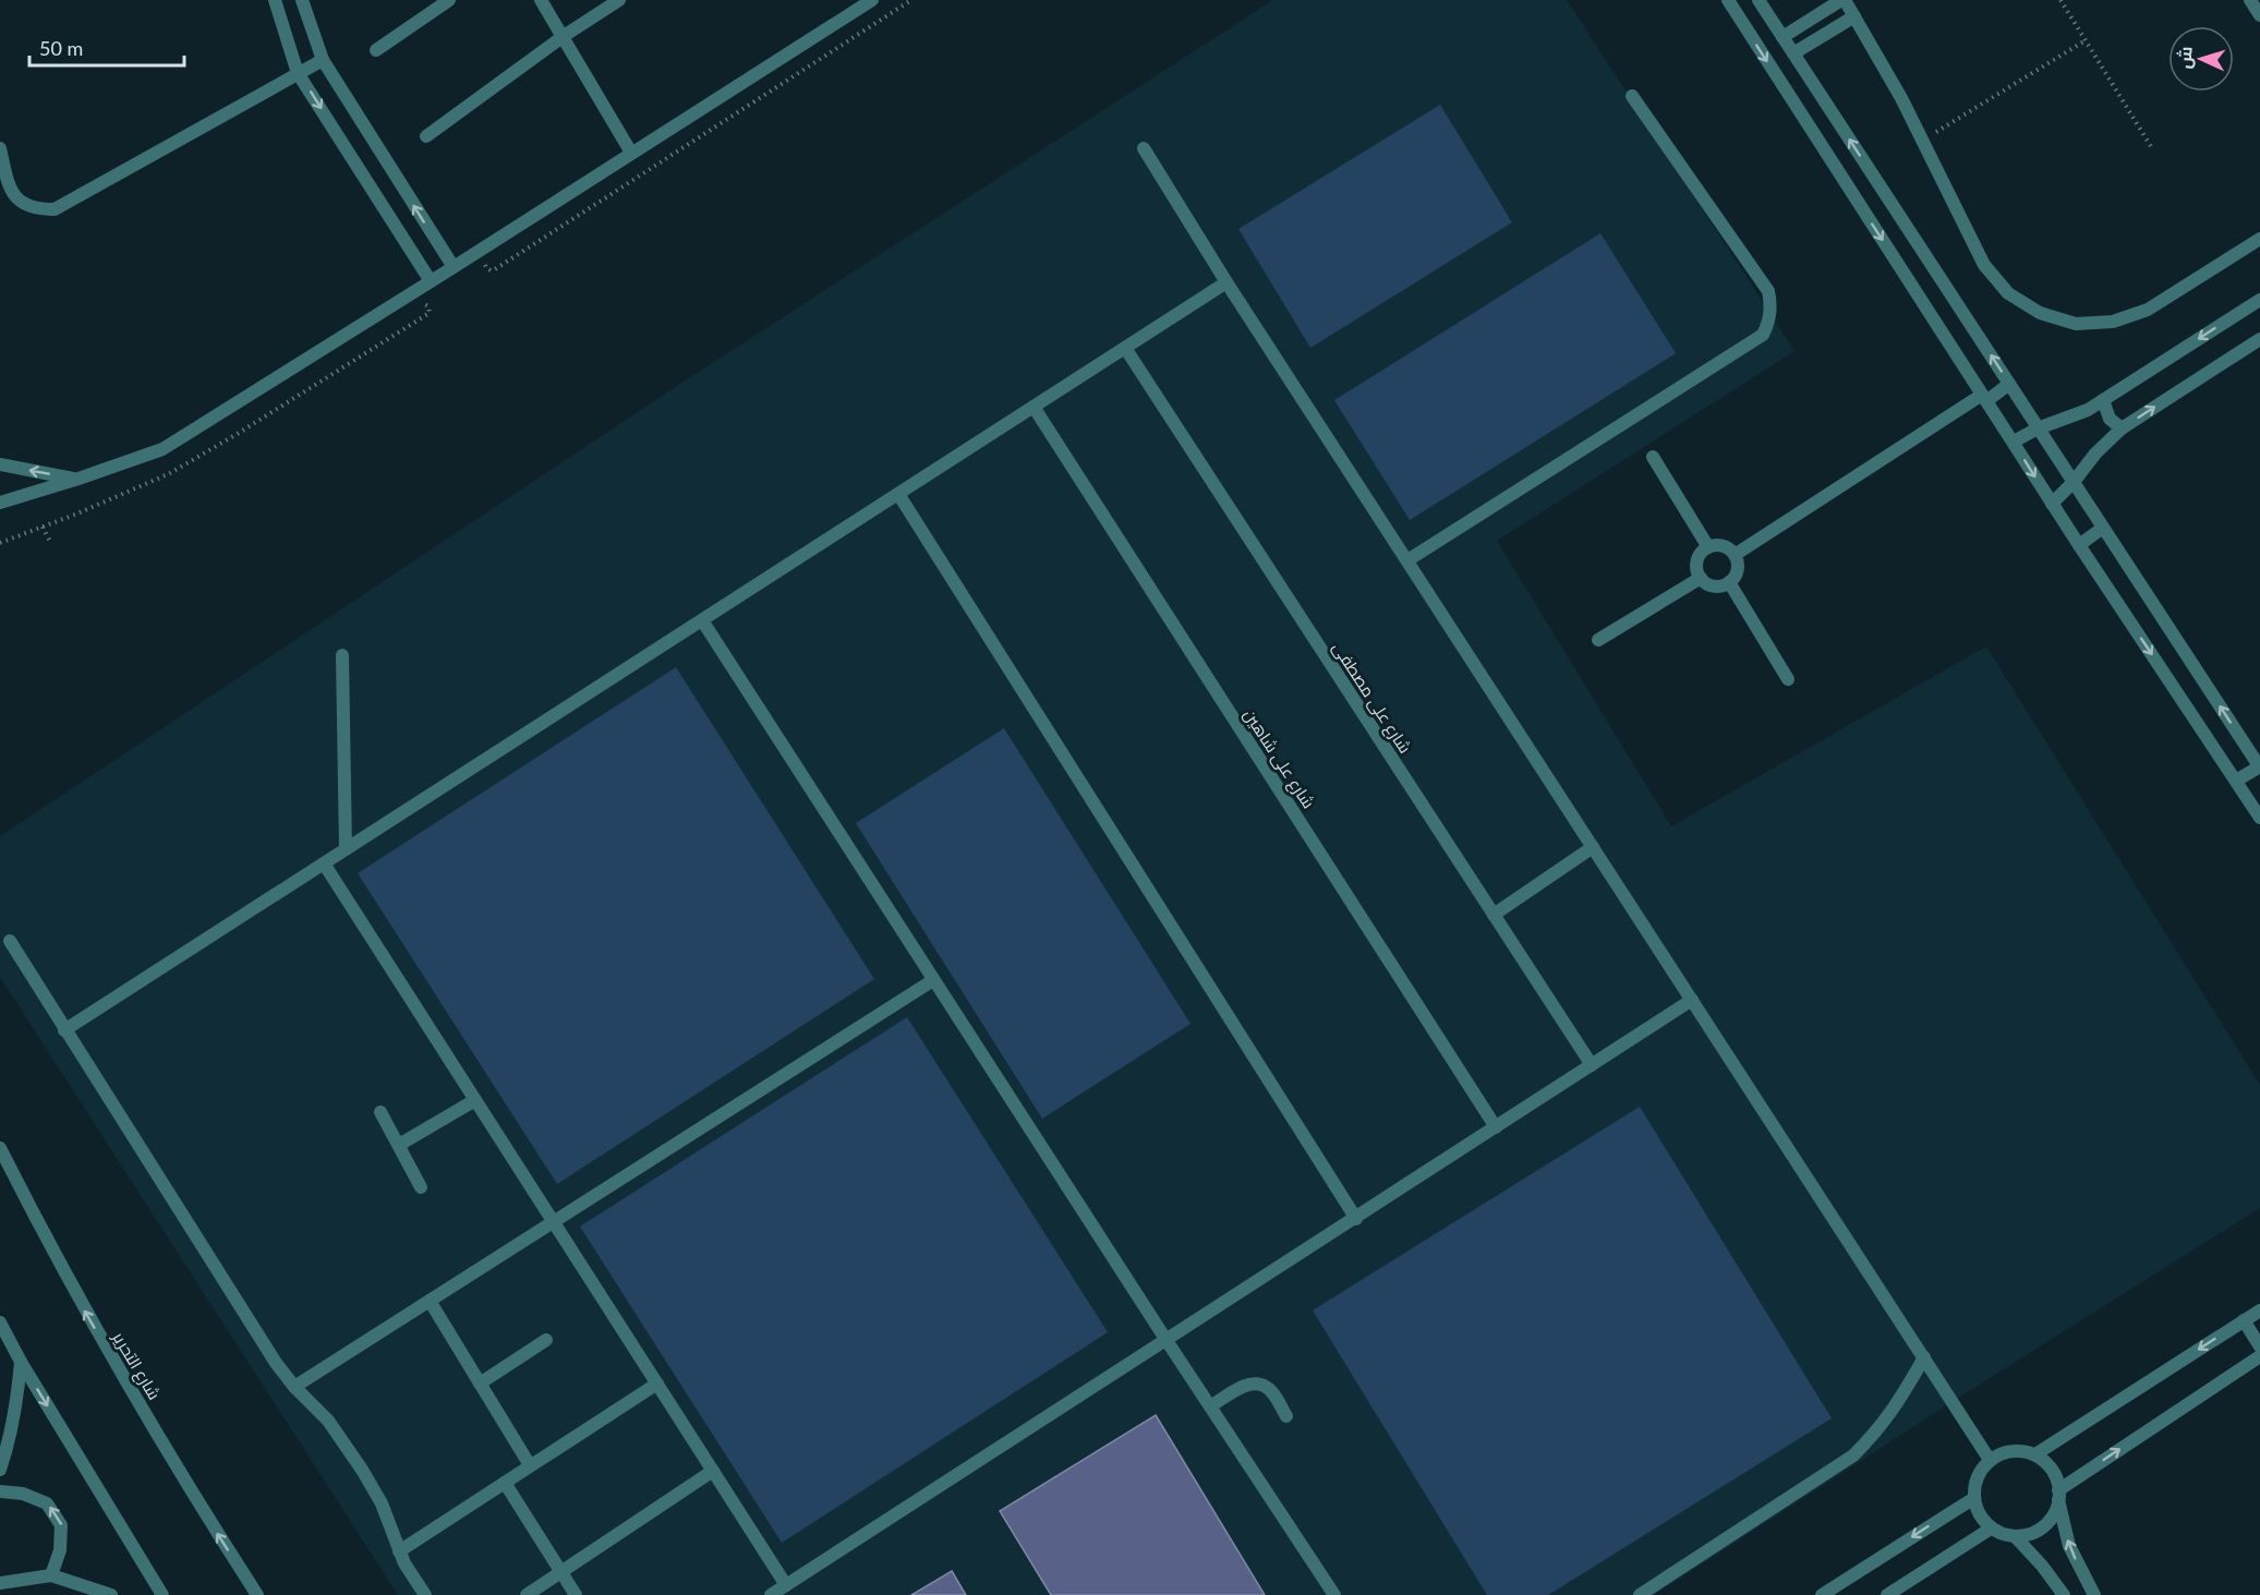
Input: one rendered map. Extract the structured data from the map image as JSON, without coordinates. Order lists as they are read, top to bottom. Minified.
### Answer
{"streets":{"street":["شارع على مصطفى","شارع على شاهين","شارع التحرير"]},"scale_bar":"50 m","north":"left"}
